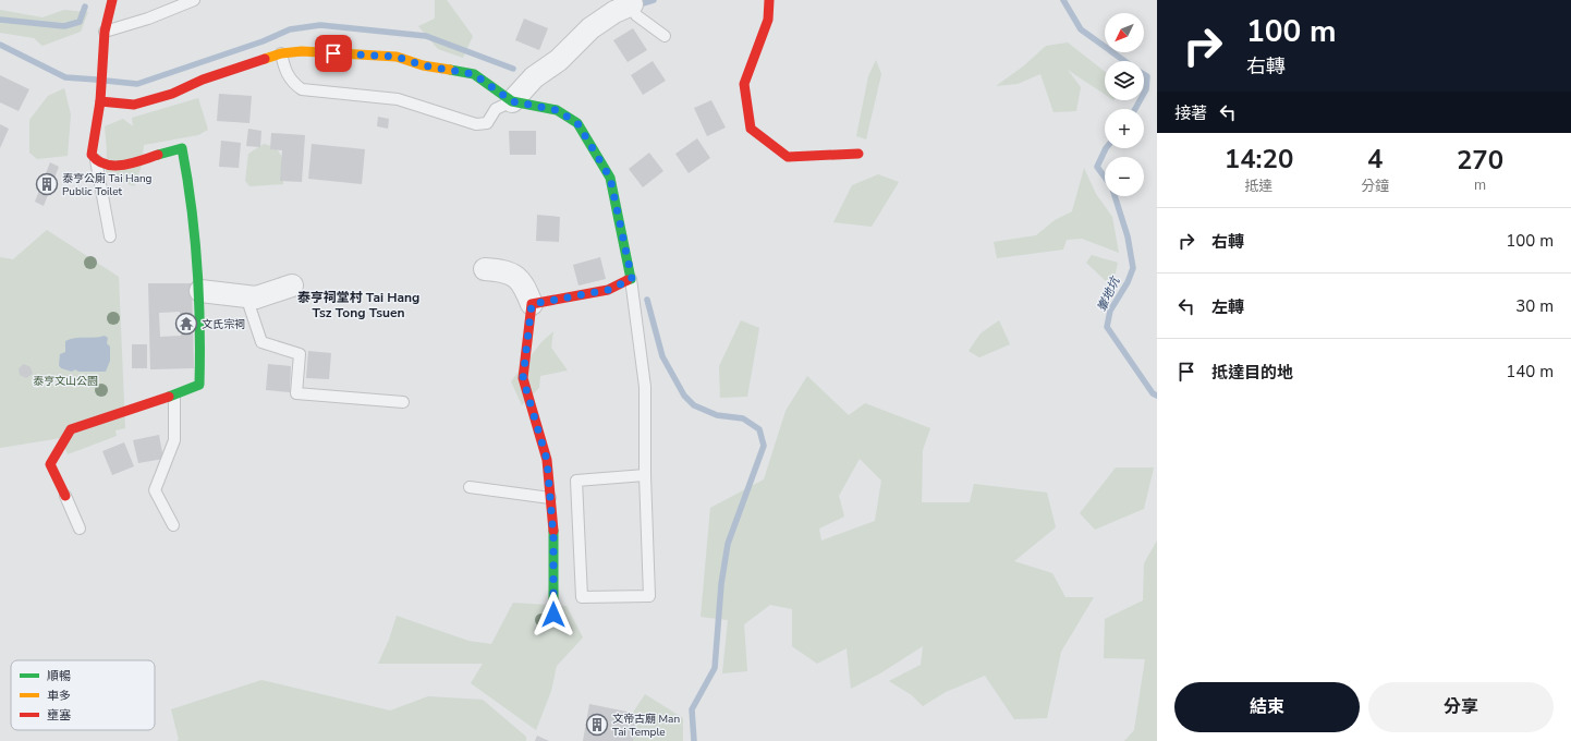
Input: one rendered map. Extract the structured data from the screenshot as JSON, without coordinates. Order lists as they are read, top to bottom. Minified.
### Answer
{"districts":["泰亨祠堂村 Tai Hang Tsz Tong Tsuen"],"water":["輋地坑"],"parks":["泰亨文山公園"],"places":{"building":["泰亨公廁 Tai Hang Public Toilet","文帝古廟 Man Tai Temple"],"temple":["文氏宗祠"]},"legend":["順暢","車多","壅塞"],"north":"bottom left","page":{"turn":["100 m","右轉"],"map_buttons":["+","−"],"then":"接著","eta":["14:20","抵達","4","分鐘","270","m"],"list":[{"name":"右轉","value":"100 m"},{"name":"左轉","value":"30 m"},{"name":"抵達目的地","value":"140 m"}],"buttons":["結束","分享"]}}
